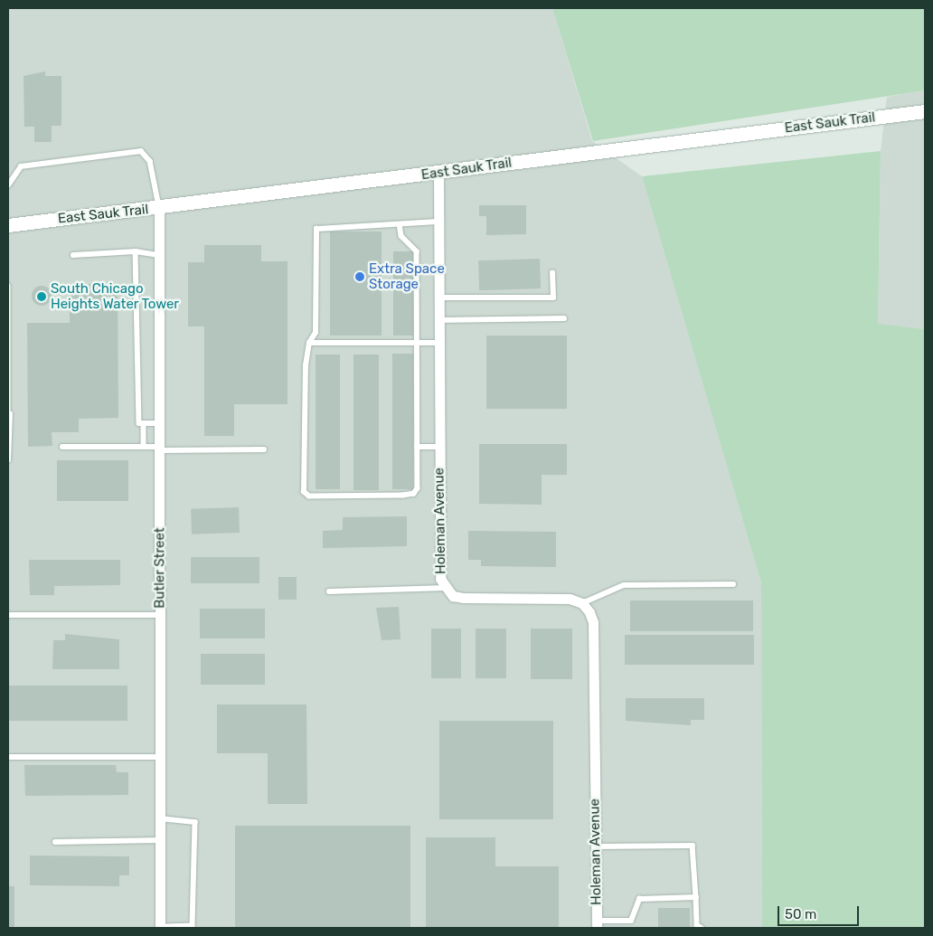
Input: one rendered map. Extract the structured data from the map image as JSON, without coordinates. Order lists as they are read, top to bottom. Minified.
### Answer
{"streets":{"main road":["East Sauk Trail"],"street":["Holeman Avenue","Butler Street"]},"crossings":[["East Sauk Trail","Holeman Avenue"],["East Sauk Trail","Butler Street"]],"places":["Extra Space Storage","South Chicago Heights Water Tower"],"scale_bar":"50 m"}
